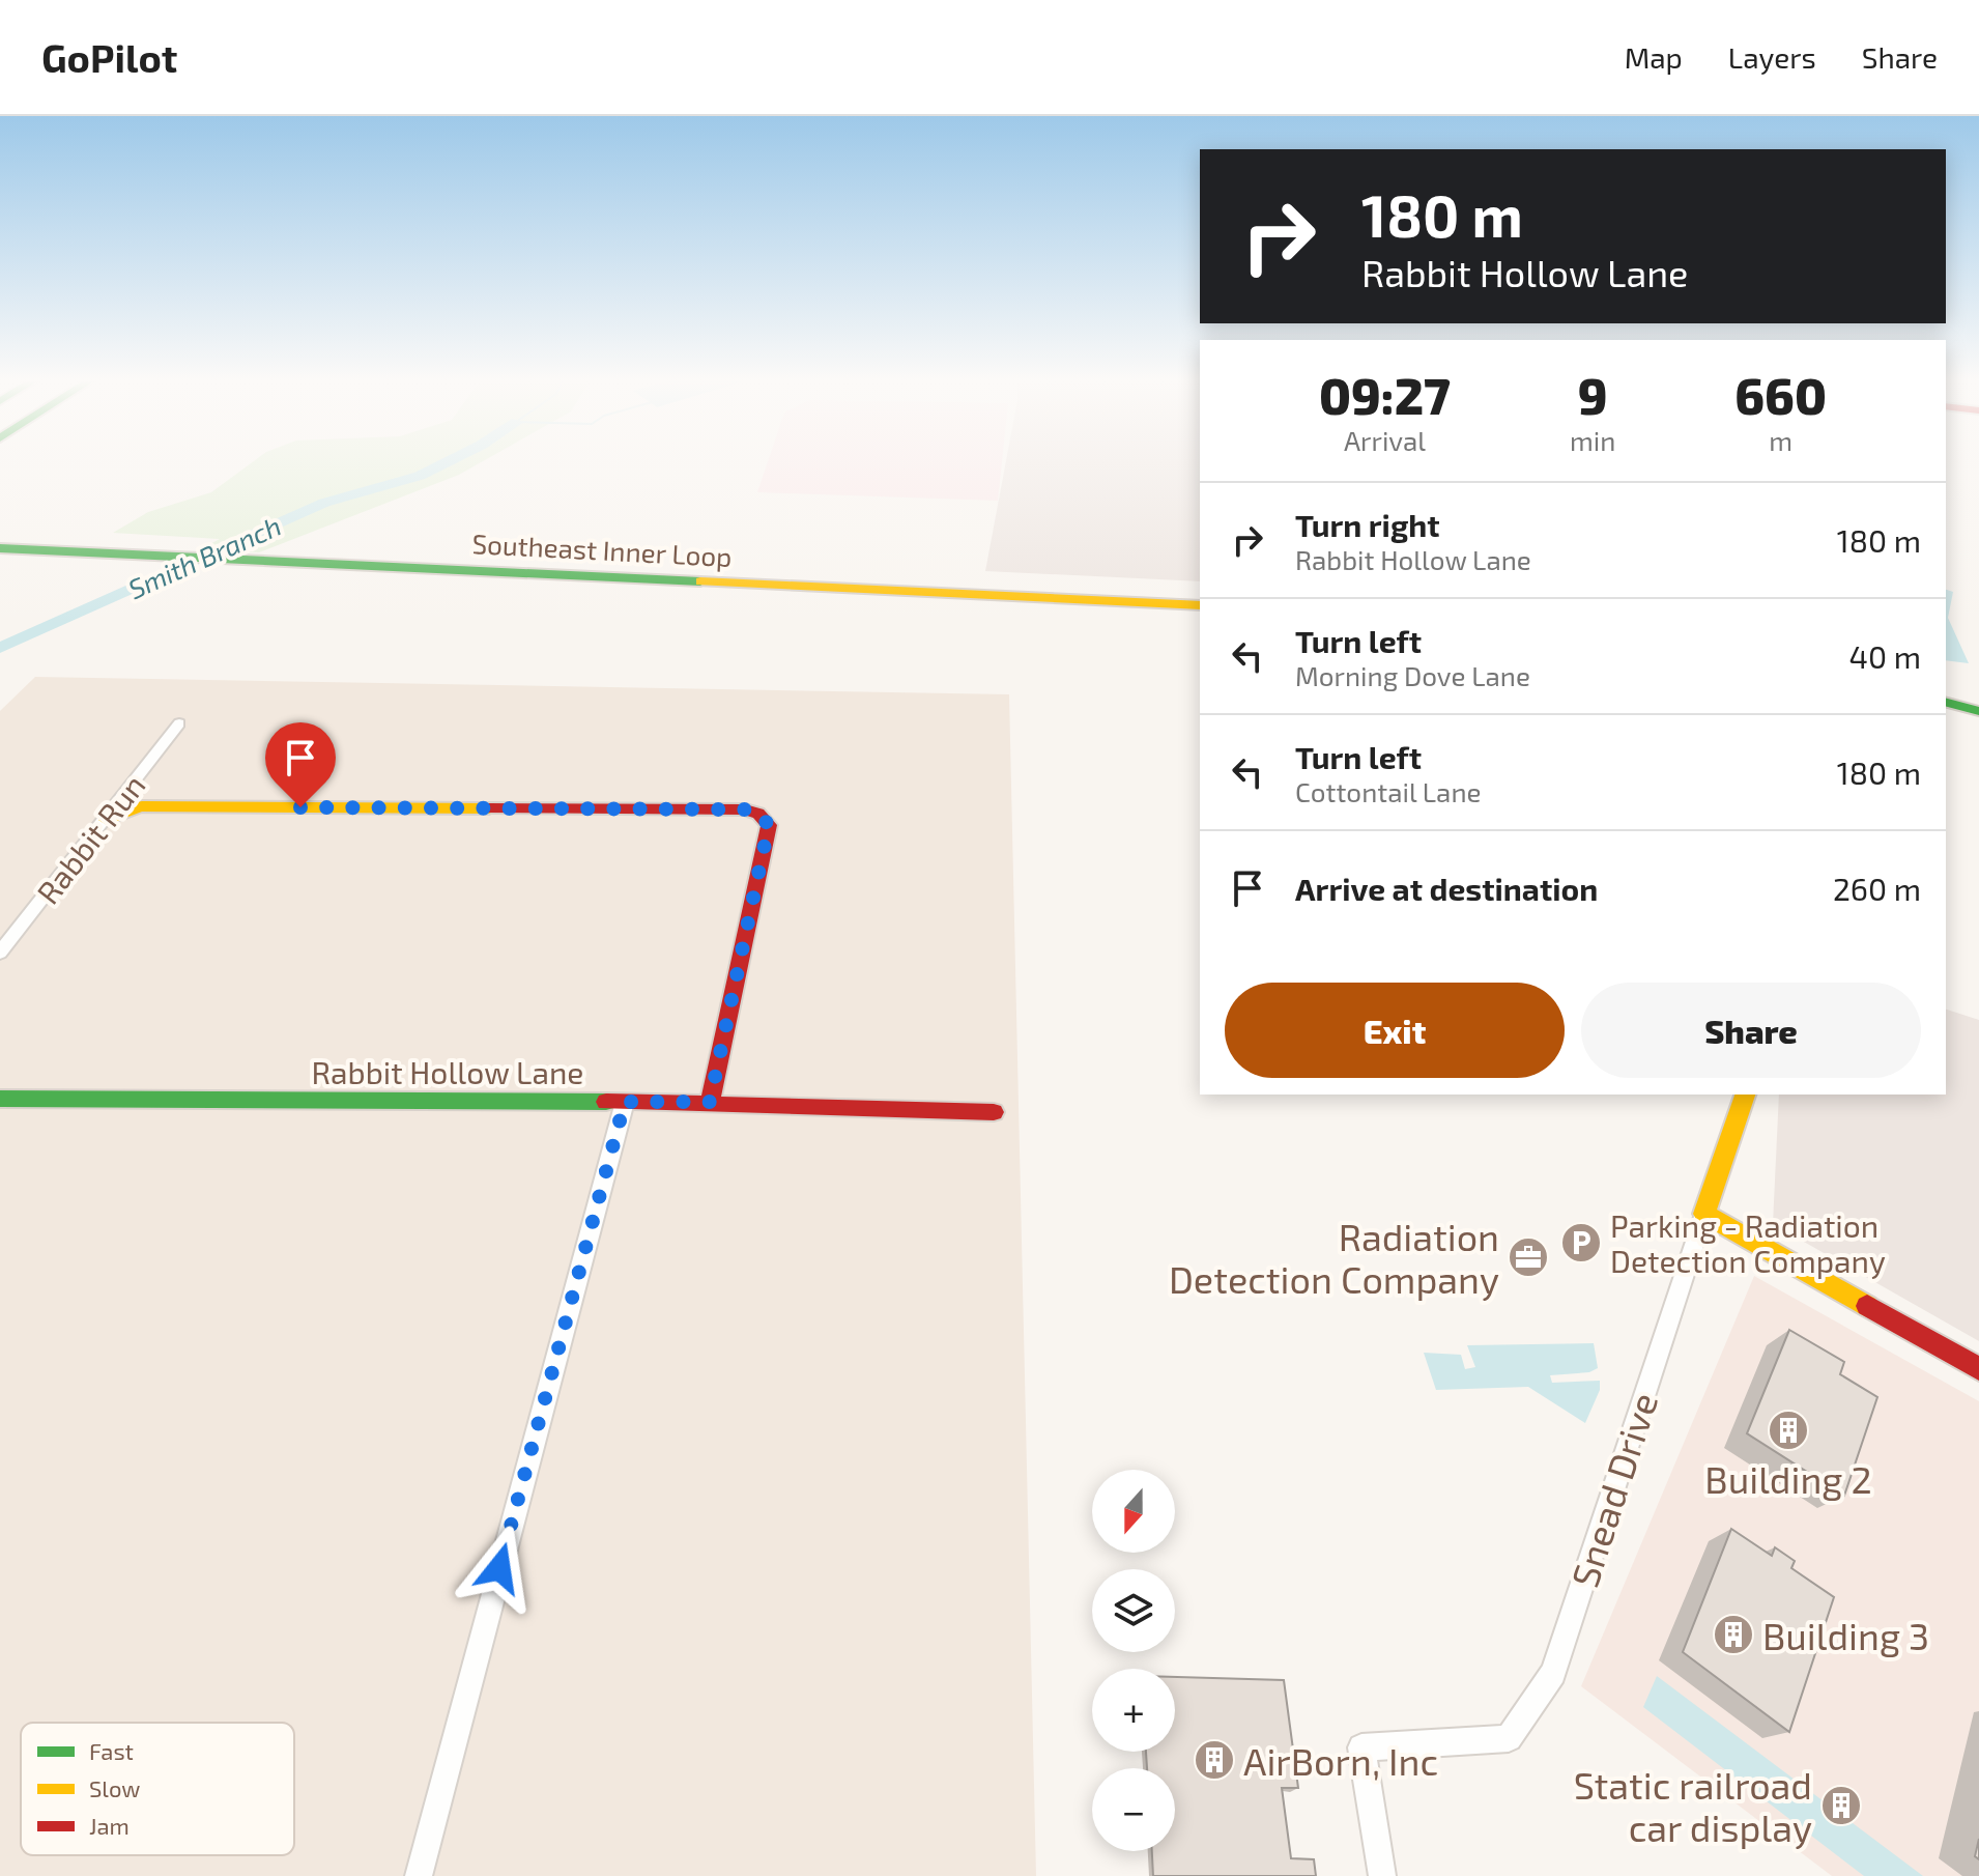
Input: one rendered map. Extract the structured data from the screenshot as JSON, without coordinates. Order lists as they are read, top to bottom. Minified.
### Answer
{"streets":{"street":["Southeast Inner Loop","Rabbit Run","Rabbit Hollow Lane","Snead Drive"]},"water":["Smith Branch"],"places":{"parking":["Parking - Radiation Detection Company"],"office":["Radiation Detection Company"],"building":["Building 2","Building 3","AirBorn, Inc","Static railroad car display"]},"legend":["Fast","Slow","Jam"],"north":"bottom","page":{"header":"GoPilot","nav":["Map","Layers","Share"],"turn":["180 m","Rabbit Hollow Lane"],"eta":["09:27","Arrival","9","min","660","m"],"list":[{"name":"Turn right","note":"Rabbit Hollow Lane","value":"180 m"},{"name":"Turn left","note":"Morning Dove Lane","value":"40 m"},{"name":"Turn left","note":"Cottontail Lane","value":"180 m"},{"name":"Arrive at destination","value":"260 m"}],"buttons":["Exit","Share"],"map_buttons":["+","−"]}}
